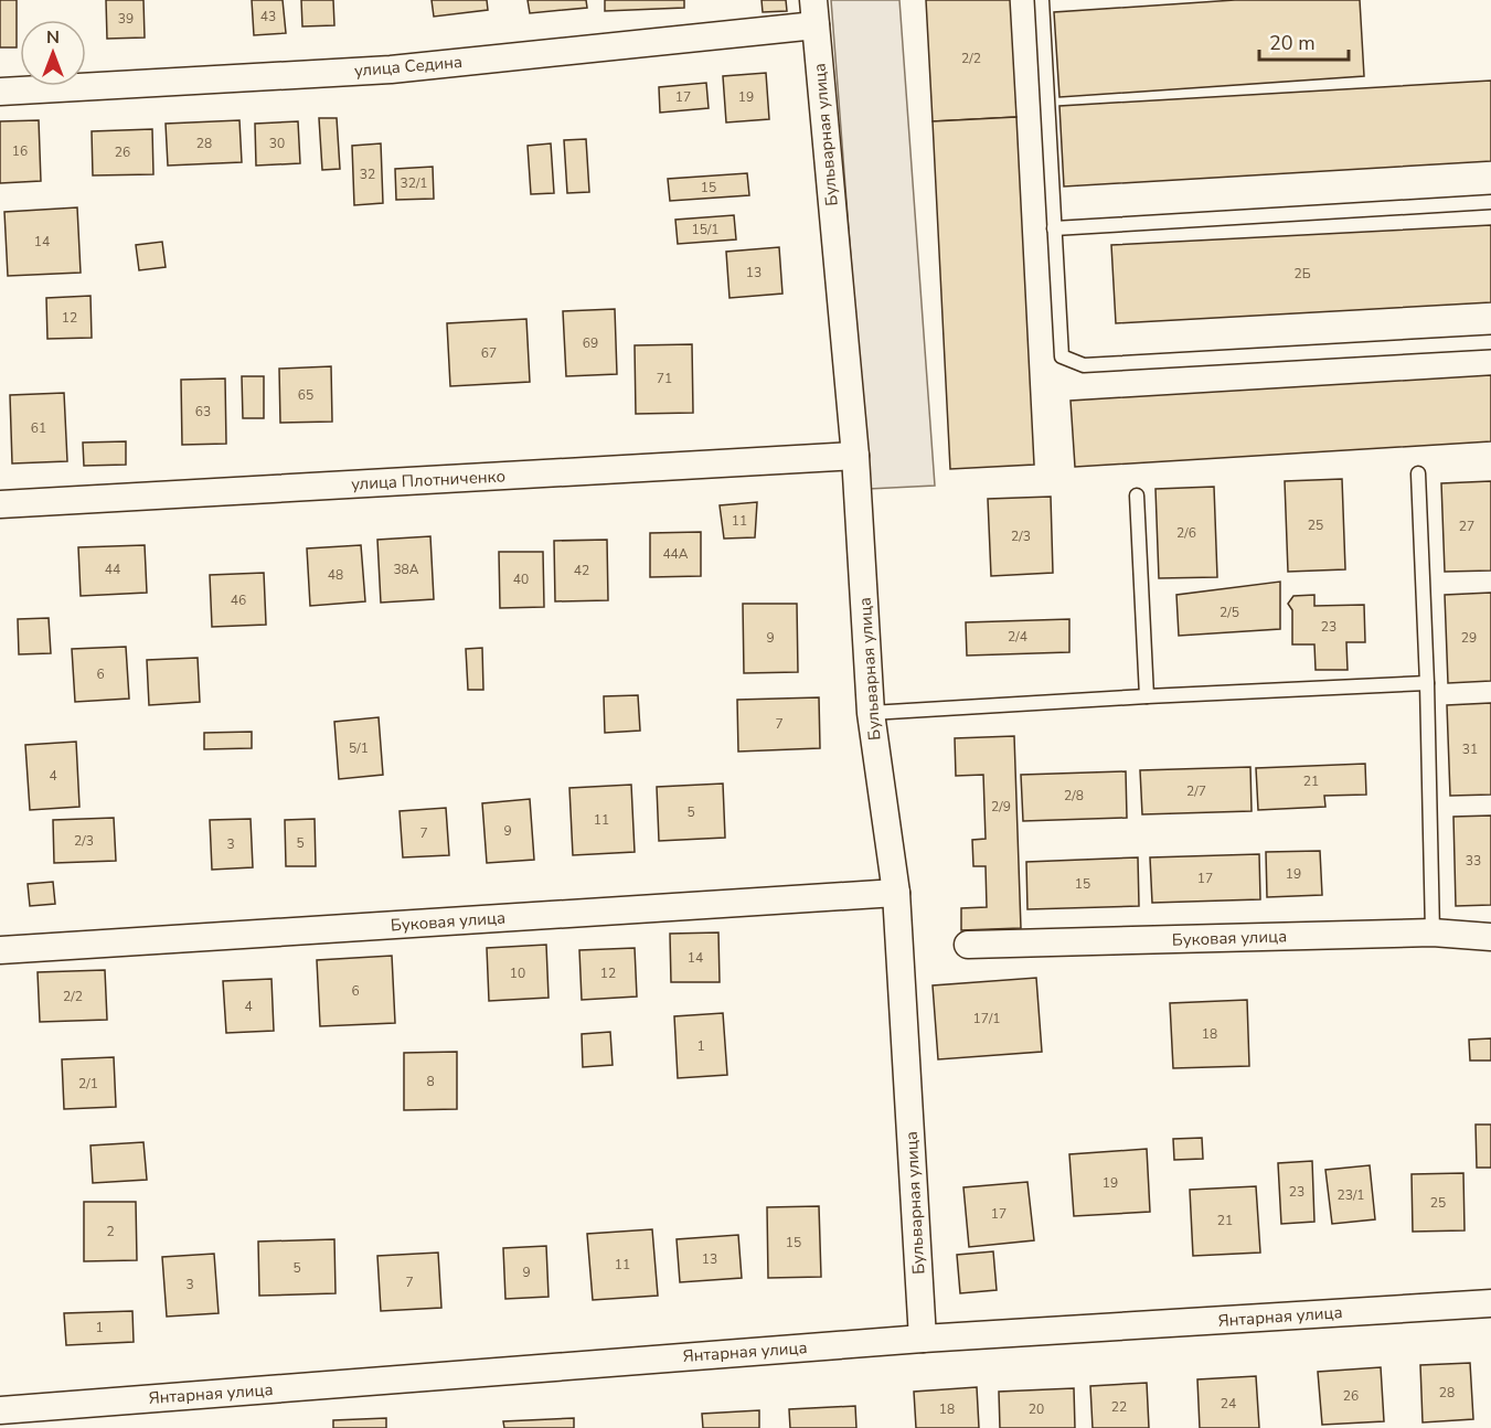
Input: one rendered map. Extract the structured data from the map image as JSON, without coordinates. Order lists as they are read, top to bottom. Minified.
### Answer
{"streets":{"street":["улица Седина","Бульварная улица","улица Плотниченко","Буковая улица","Янтарная улица"]},"crossings":[["улица Седина","Бульварная улица"],["Бульварная улица","улица Плотниченко"],["Бульварная улица","Буковая улица"],["Бульварная улица","Янтарная улица"]],"house_numbers":["43","39","2/2","17","19","28","30","16","26","32","32/1","15","15/1","14","13","2Б","12","69","67","71","65","63","61","11","25","27","2/6","2/3","44А","44","38А","42","48","40","46","2/5","23","2/4","9","29","6","7","5/1","31","4","21","2/7","2/8","2/9","5","11","9","7","2/3","5","3","33","19","17","15","14","10","12","6","2/2","4","17/1","18","1","8","2/1","19","23","23/1","25","17","21","2","15","13","11","5","9","7","3","1","28","26","24","22","18","20"],"scale_bar":"20 m","north":"top"}
